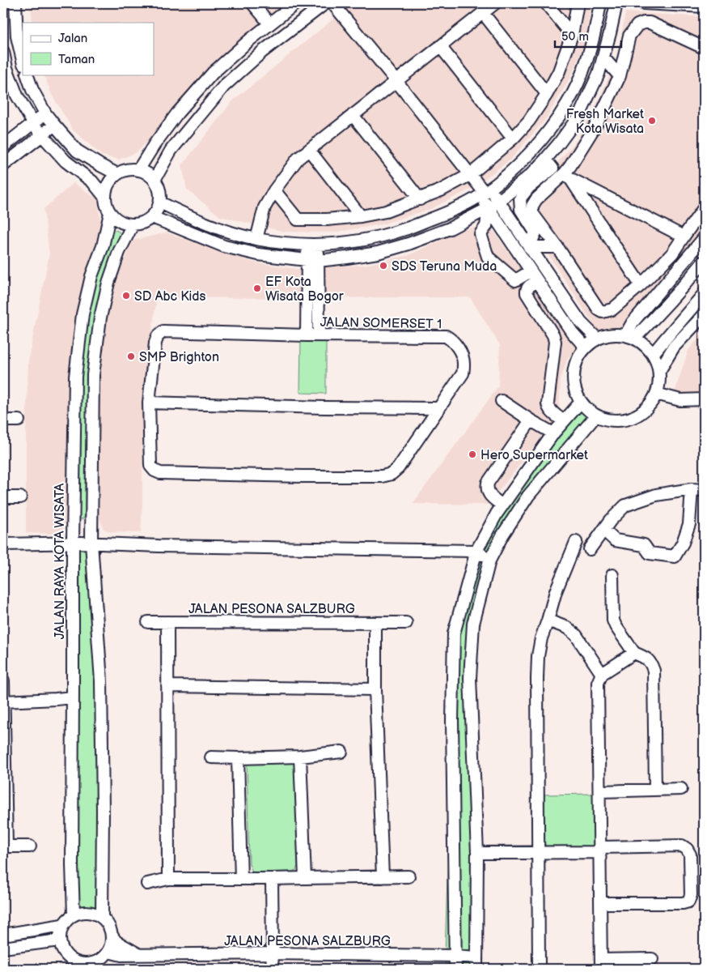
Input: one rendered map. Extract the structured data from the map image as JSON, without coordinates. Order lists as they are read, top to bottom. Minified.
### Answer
{"streets":{"street":["JALAN SOMERSET 1","JALAN RAYA KOTA WISATA","JALAN PESONA SALZBURG"]},"crossings":[["JALAN RAYA KOTA WISATA","JALAN PESONA SALZBURG"]],"places":["Fresh Market Kota Wisata","SDS Teruna Muda","EF Kota Wisata Bogor","SD Abc Kids","SMP Brighton","Hero Supermarket"],"legend":["Jalan","Taman"],"scale_bar":"50 m"}
